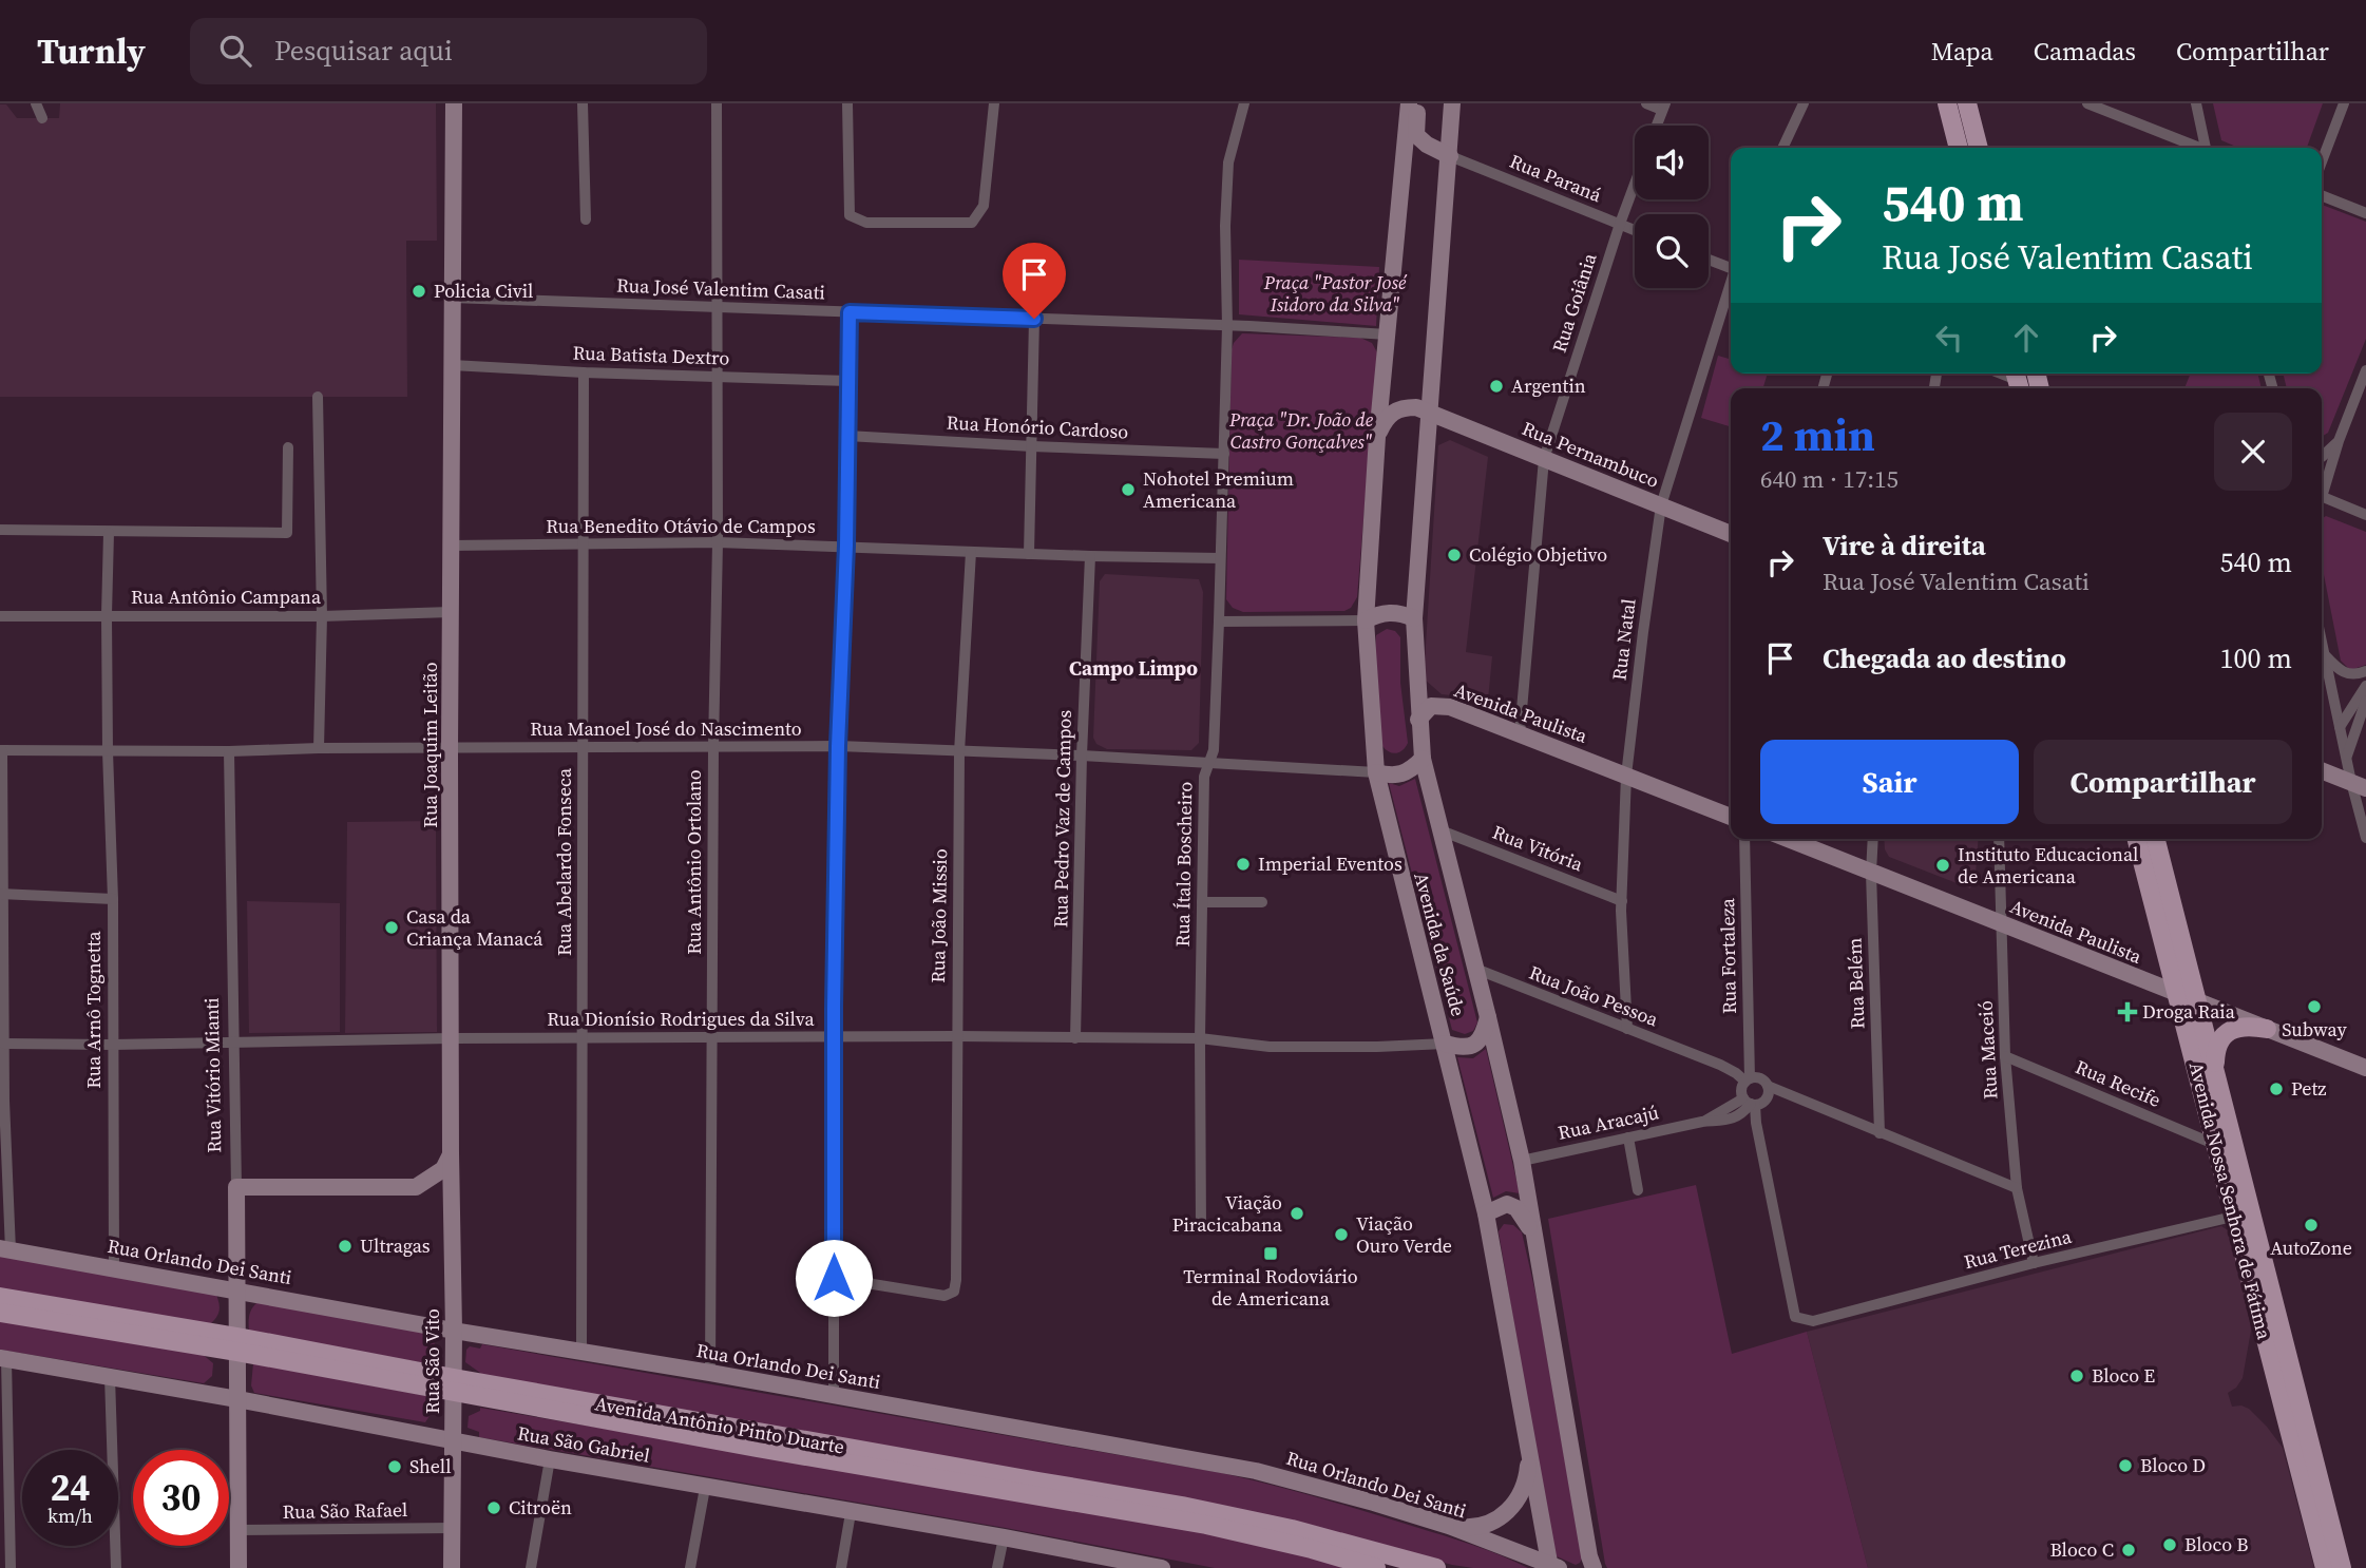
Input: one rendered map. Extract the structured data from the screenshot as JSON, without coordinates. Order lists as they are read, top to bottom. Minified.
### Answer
{"streets":{"main road":["Rua Pernambuco","Avenida Paulista","Rua Joaquim Leitão","Avenida da Saúde","Rua Vitório Mianti","Avenida Nossa Senhora de Fátima","Rua Orlando Dei Santi","Rua São Vito","Avenida Antônio Pinto Duarte","Rua São Gabriel"],"street":["Rua Paraná","Rua José Valentim Casati","Rua Goiânia","Rua Batista Dextro","Rua Honório Cardoso","Rua Benedito Otávio de Campos","Rua Antônio Campana","Rua Natal","Rua Manoel José do Nascimento","Rua Pedro Vaz de Campos","Rua Vitória","Rua Abelardo Fonseca","Rua Antônio Ortolano","Rua Ítalo Boscheiro","Rua João Missio","Rua Fortaleza","Rua Belém","Rua João Pessoa","Rua Arnô Tognetta","Rua Dionísio Rodrigues da Silva","Rua Maceió","Rua Recife","Rua Aracajú","Rua Terezina","Rua São Rafael"]},"crossings":[["Rua Paraná","Rua Goiânia"],["Rua Paraná","Avenida da Saúde"],["Rua José Valentim Casati","Rua Joaquim Leitão"],["Rua José Valentim Casati","Rua Antônio Ortolano"],["Rua José Valentim Casati","Rua Ítalo Boscheiro"],["Rua José Valentim Casati","Avenida da Saúde"],["Rua Goiânia","Rua Pernambuco"],["Rua Goiânia","Avenida Paulista"],["Rua Batista Dextro","Rua Joaquim Leitão"],["Rua Batista Dextro","Rua Abelardo Fonseca"],["Rua Batista Dextro","Rua Antônio Ortolano"],["Rua Honório Cardoso","Rua Ítalo Boscheiro"],["Rua Pernambuco","Rua Natal"],["Rua Pernambuco","Avenida da Saúde"],["Rua Benedito Otávio de Campos","Rua Joaquim Leitão"],["Rua Benedito Otávio de Campos","Rua Pedro Vaz de Campos"],["Rua Benedito Otávio de Campos","Rua Abelardo Fonseca"],["Rua Benedito Otávio de Campos","Rua Antônio Ortolano"],["Rua Benedito Otávio de Campos","Rua Ítalo Boscheiro"],["Rua Benedito Otávio de Campos","Rua João Missio"],["Rua Antônio Campana","Rua Joaquim Leitão"],["Rua Antônio Campana","Rua Arnô Tognetta"],["Rua Natal","Avenida Paulista"],["Rua Natal","Rua Vitória"],["Rua Natal","Rua João Pessoa"],["Avenida Paulista","Avenida da Saúde"],["Avenida Paulista","Rua Belém"],["Avenida Paulista","Rua Maceió"],["Avenida Paulista","Avenida Nossa Senhora de Fátima"],["Rua Manoel José do Nascimento","Rua Joaquim Leitão"],["Rua Manoel José do Nascimento","Rua Pedro Vaz de Campos"],["Rua Manoel José do Nascimento","Rua Abelardo Fonseca"],["Rua Manoel José do Nascimento","Rua Antônio Ortolano"],["Rua Manoel José do Nascimento","Rua Ítalo Boscheiro"],["Rua Manoel José do Nascimento","Rua João Missio"],["Rua Manoel José do Nascimento","Avenida da Saúde"],["Rua Manoel José do Nascimento","Rua Arnô Tognetta"],["Rua Manoel José do Nascimento","Rua Vitório Mianti"],["Rua Joaquim Leitão","Rua Dionísio Rodrigues da Silva"],["Rua Joaquim Leitão","Rua São Vito"],["Rua Pedro Vaz de Campos","Rua Dionísio Rodrigues da Silva"],["Rua Vitória","Avenida da Saúde"],["Rua Abelardo Fonseca","Rua Dionísio Rodrigues da Silva"],["Rua Abelardo Fonseca","Rua Orlando Dei Santi"],["Rua Antônio Ortolano","Rua Dionísio Rodrigues da Silva"],["Rua Antônio Ortolano","Rua Orlando Dei Santi"],["Rua Ítalo Boscheiro","Rua Dionísio Rodrigues da Silva"],["Rua João Missio","Rua Dionísio Rodrigues da Silva"],["Avenida da Saúde","Rua João Pessoa"],["Avenida da Saúde","Rua Dionísio Rodrigues da Silva"],["Avenida da Saúde","Rua Aracajú"],["Avenida da Saúde","Rua Orlando Dei Santi"],["Rua Fortaleza","Rua João Pessoa"],["Rua Fortaleza","Rua Aracajú"],["Rua Fortaleza","Rua Terezina"],["Rua João Pessoa","Rua Aracajú"],["Rua João Pessoa","Rua Terezina"],["Rua Arnô Tognetta","Rua Dionísio Rodrigues da Silva"],["Rua Arnô Tognetta","Rua Orlando Dei Santi"],["Rua Dionísio Rodrigues da Silva","Rua Vitório Mianti"],["Rua Maceió","Rua Recife"],["Rua Maceió","Rua Terezina"],["Rua Vitório Mianti","Rua Orlando Dei Santi"],["Rua Vitório Mianti","Avenida Antônio Pinto Duarte"],["Rua Vitório Mianti","Rua São Gabriel"],["Rua Vitório Mianti","Rua São Rafael"],["Rua Recife","Avenida Nossa Senhora de Fátima"],["Rua Aracajú","Rua Terezina"],["Avenida Nossa Senhora de Fátima","Rua Terezina"],["Rua Orlando Dei Santi","Rua São Vito"],["Rua São Vito","Avenida Antônio Pinto Duarte"],["Rua São Vito","Rua São Gabriel"],["Rua São Vito","Rua São Rafael"]],"districts":["Campo Limpo"],"parks":["Praça \"Pastor José Isidoro da Silva\"","Praça \"Dr. João de Castro Gonçalves\""],"places":{"other":["Policia Civil","Argentin","Nohotel Premium Americana","Colégio Objetivo","Imperial Eventos","Instituto Educacional de Americana","Casa da Criança Manacá","Subway","Petz","Viação Piracicabana","AutoZone","Viação Ouro Verde","Ultragas","Bloco E","Bloco D","Shell","Citroën","Bloco B","Bloco C"],"health":["Droga Raia"],"transit":["Terminal Rodoviário de Americana"]},"page":{"header":"Turnly","search":"Pesquisar aqui","nav":["Mapa","Camadas","Compartilhar"],"turn":["540 m","Rua José Valentim Casati"],"heading":["2 min","640 m · 17:15"],"list":[{"name":"Vire à direita","note":"Rua José Valentim Casati","value":"540 m"},{"name":"Chegada ao destino","value":"100 m"}],"buttons":["Sair","Compartilhar"],"speed":"24 km/h","limit":"30"}}
